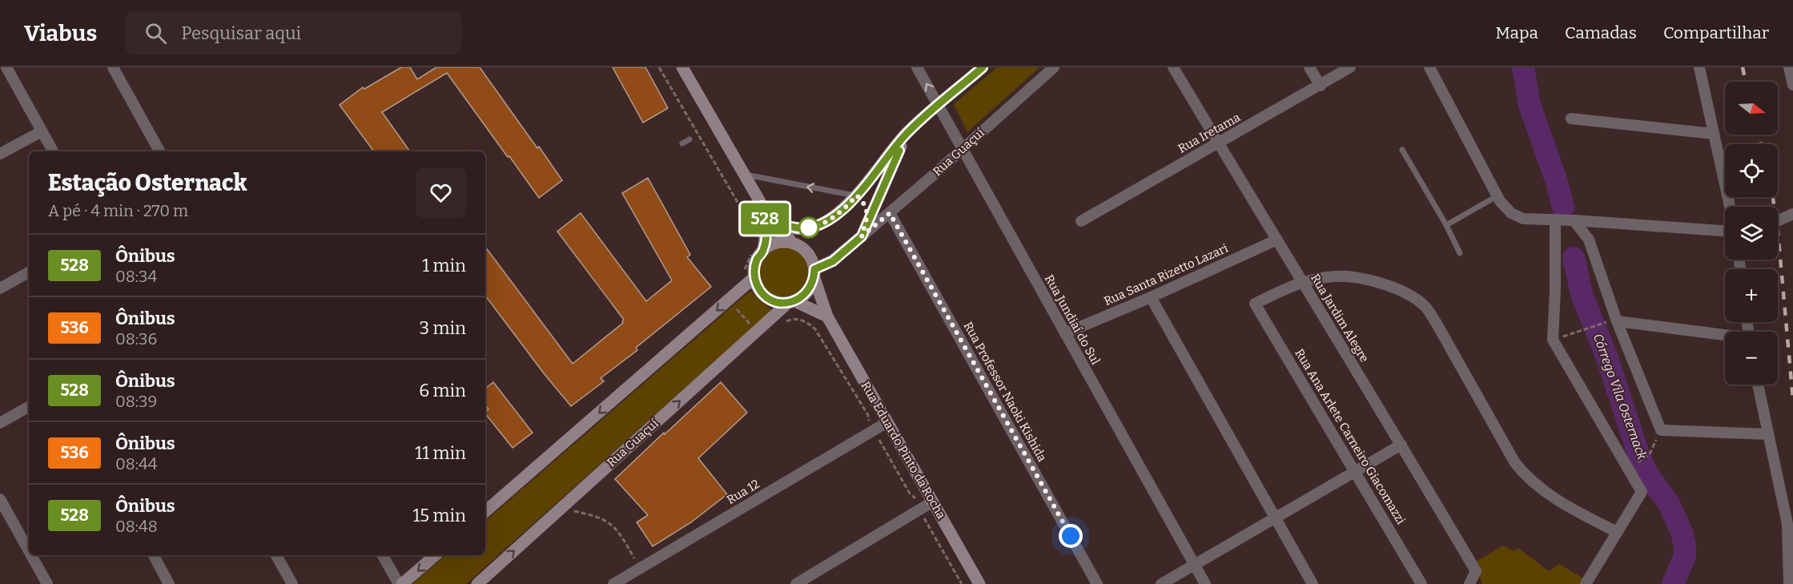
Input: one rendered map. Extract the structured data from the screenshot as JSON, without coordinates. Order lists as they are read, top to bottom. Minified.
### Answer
{"streets":{"main road":["Rua Guaçuí","Rua Eduardo Pinto da Rocha"],"street":["Rua Iretama","Rua Santa Rizetto Lazari","Rua Jardim Alegre","Rua Jundiaí do Sul","Rua Professor Naoki Kishida","Rua Ana Arlete Carneiro Giacomazzi","Rua 12"]},"crossings":[["Rua Iretama","Rua Jardim Alegre"],["Rua Guaçuí","Rua Jundiaí do Sul"],["Rua Guaçuí","Rua Professor Naoki Kishida"],["Rua Guaçuí","Rua Eduardo Pinto da Rocha"],["Rua Santa Rizetto Lazari","Rua Jardim Alegre"],["Rua Santa Rizetto Lazari","Rua Jundiaí do Sul"],["Rua Jardim Alegre","Rua Ana Arlete Carneiro Giacomazzi"],["Rua Eduardo Pinto da Rocha","Rua 12"]],"water":["Córrego Vila Osternack"],"lines":["bus line 528"],"north":"right","page":{"header":"Viabus","search":"Pesquisar aqui","nav":["Mapa","Camadas","Compartilhar"],"on_map":"528","map_buttons":["+","−"],"heading":["Estação Osternack","A pé · 4 min · 270 m"],"list":[{"mark":"528","name":"Ônibus","note":"08:34","value":"1 min"},{"mark":"536","name":"Ônibus","note":"08:36","value":"3 min"},{"mark":"528","name":"Ônibus","note":"08:39","value":"6 min"},{"mark":"536","name":"Ônibus","note":"08:44","value":"11 min"},{"mark":"528","name":"Ônibus","note":"08:48","value":"15 min"}]}}
